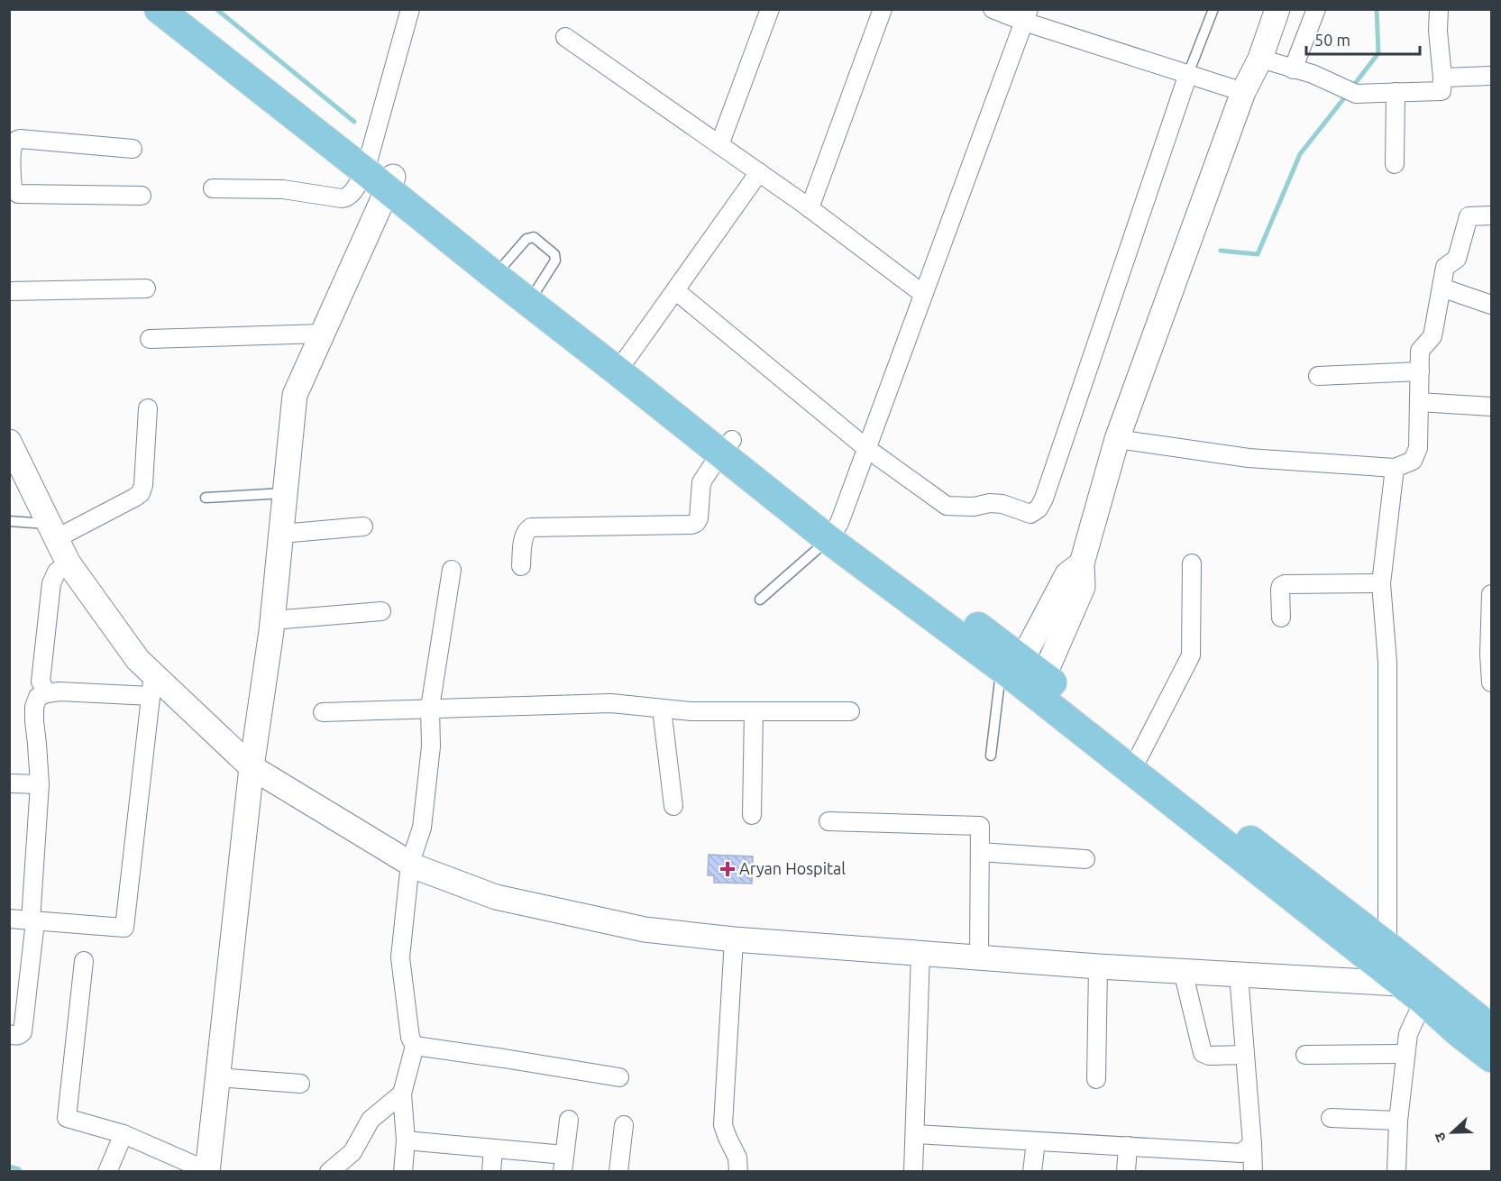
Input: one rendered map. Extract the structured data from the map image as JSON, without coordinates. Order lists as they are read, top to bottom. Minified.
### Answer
{"places":{"health":["Aryan Hospital"]},"scale_bar":"50 m","north":"left"}
